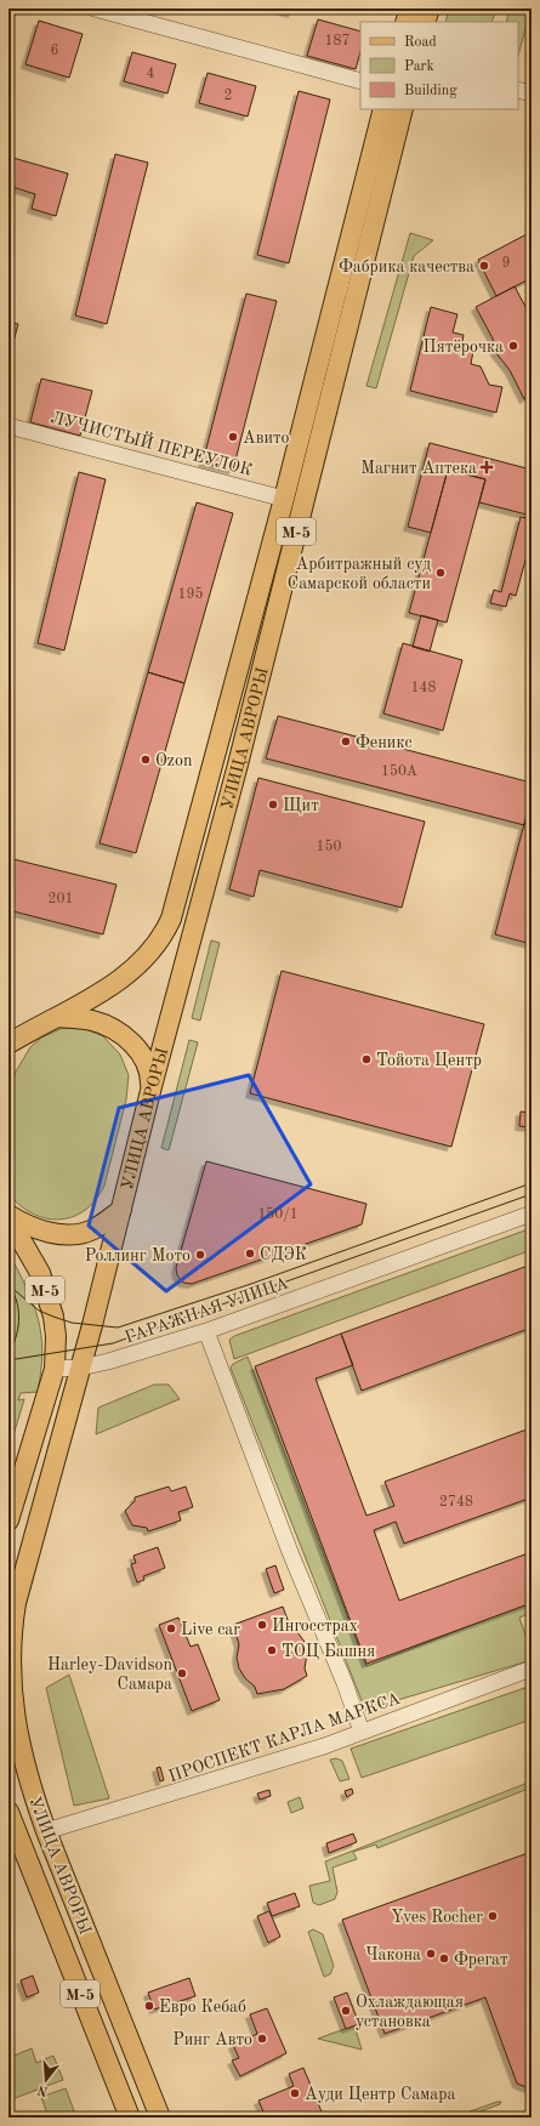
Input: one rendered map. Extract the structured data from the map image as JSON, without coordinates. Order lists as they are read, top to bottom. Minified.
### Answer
{"streets":{"main road":["М-5","УЛИЦА АВРОРЫ"],"street":["ЛУЧИСТЫЙ ПЕРЕУЛОК","ГАРАЖНАЯ УЛИЦА","ПРОСПЕКТ КАРЛА МАРКСА"]},"crossings":[["ЛУЧИСТЫЙ ПЕРЕУЛОК","УЛИЦА АВРОРЫ"],["М-5","ГАРАЖНАЯ УЛИЦА"],["УЛИЦА АВРОРЫ","ГАРАЖНАЯ УЛИЦА"],["УЛИЦА АВРОРЫ","ПРОСПЕКТ КАРЛА МАРКСА"]],"places":{"other":["Фабрика качества","Пятёрочка","Авито","Арбитражный суд Самарской области","Феникс","Ozon","Щит","Тойота Центр","СДЭК","Роллинг Мото","Ингосстрах","Live car","ТОЦ Башня","Harley-Davidson Самара","Yves Rocher","Чакона","Фрегат","Евро Кебаб","Охлаждающая установка","Ринг Авто","Ауди Центр Самара"],"health":["Магнит Аптека"]},"house_numbers":["187","6","4","2","9","195","148","150А","150","201","150/1","2748"],"legend":["Road","Park","Building"],"north":"bottom"}
